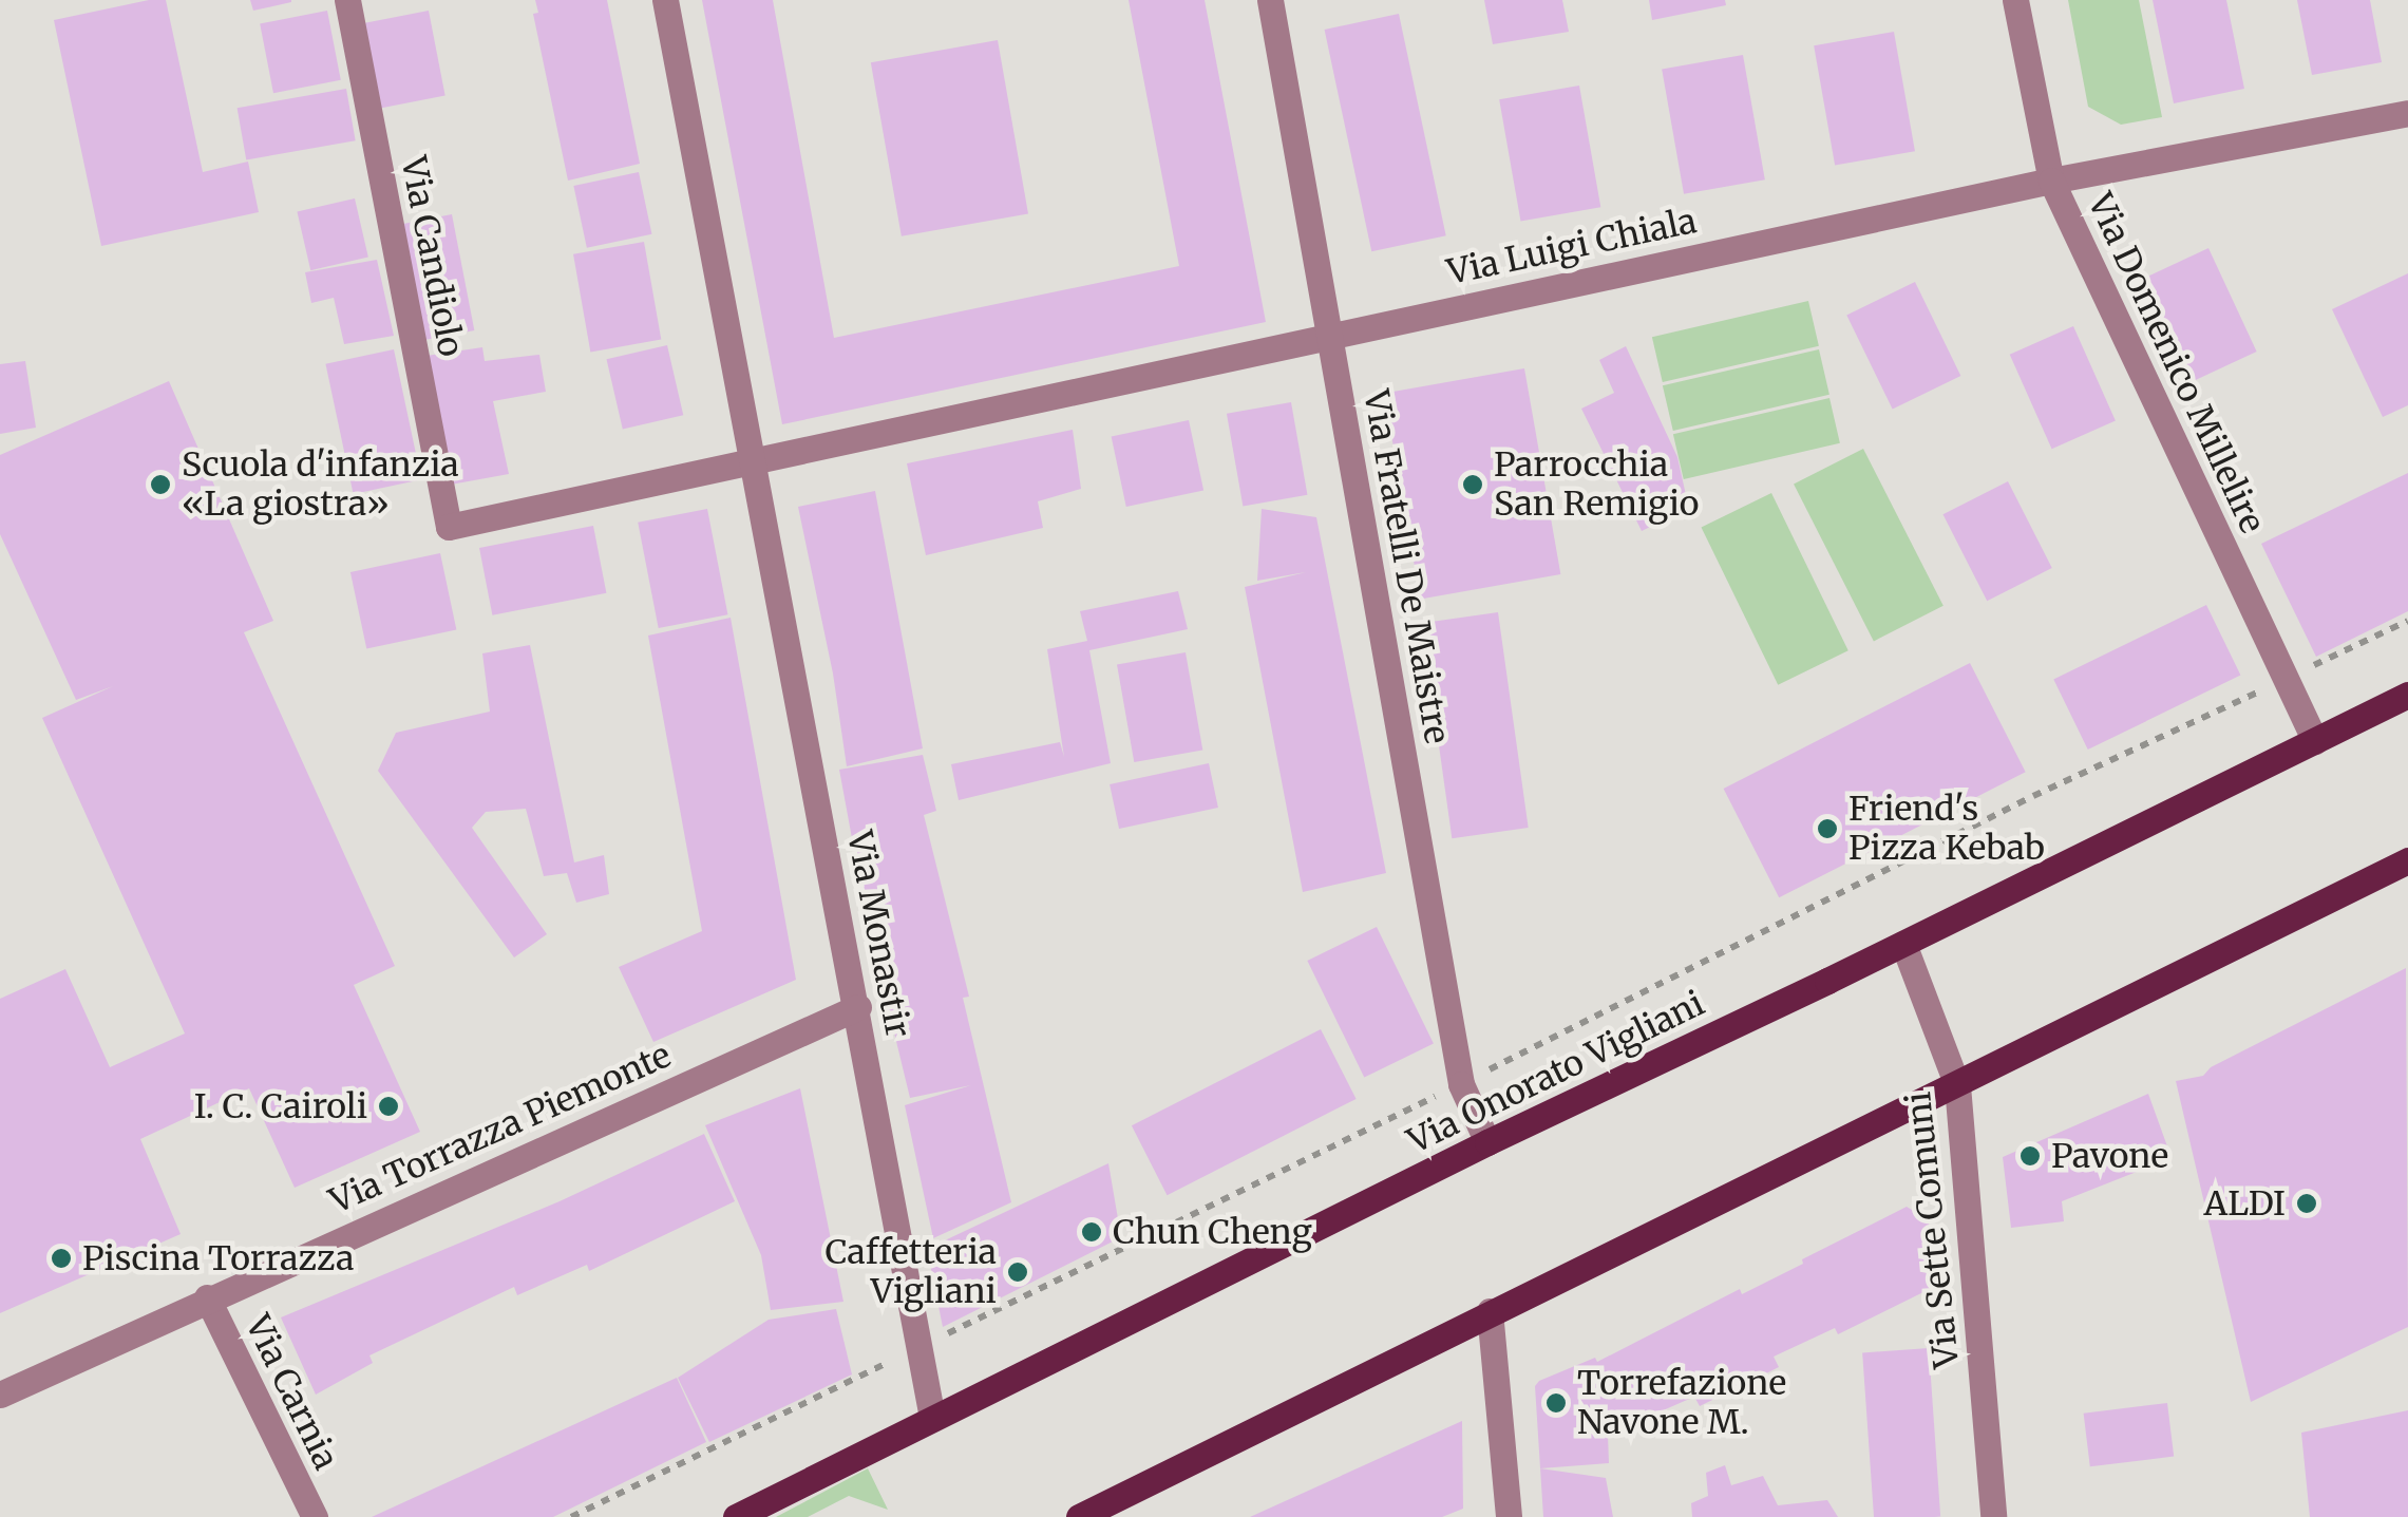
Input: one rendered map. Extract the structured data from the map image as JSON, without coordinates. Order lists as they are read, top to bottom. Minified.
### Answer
{"streets":{"main road":["Via Onorato Vigliani"],"street":["Via Luigi Chiala","Via Candiolo","Via Domenico Millelire","Via Fratelli De Maistre","Via Monastir","Via Torrazza Piemonte","Via Sette Comuni","Via Carnia"]},"crossings":[["Via Luigi Chiala","Via Candiolo"],["Via Luigi Chiala","Via Domenico Millelire"],["Via Luigi Chiala","Via Fratelli De Maistre"],["Via Luigi Chiala","Via Monastir"],["Via Candiolo","Via Monastir"],["Via Domenico Millelire","Via Onorato Vigliani"],["Via Fratelli De Maistre","Via Onorato Vigliani"],["Via Monastir","Via Onorato Vigliani"],["Via Monastir","Via Torrazza Piemonte"],["Via Onorato Vigliani","Via Sette Comuni"],["Via Torrazza Piemonte","Via Carnia"]],"places":["Scuola d'infanzia «La giostra»","Parrocchia San Remigio","Friend's Pizza Kebab","I. C. Cairoli","Pavone","ALDI","Chun Cheng","Piscina Torrazza","Caffetteria Vigliani","Torrefazione Navone M."]}
